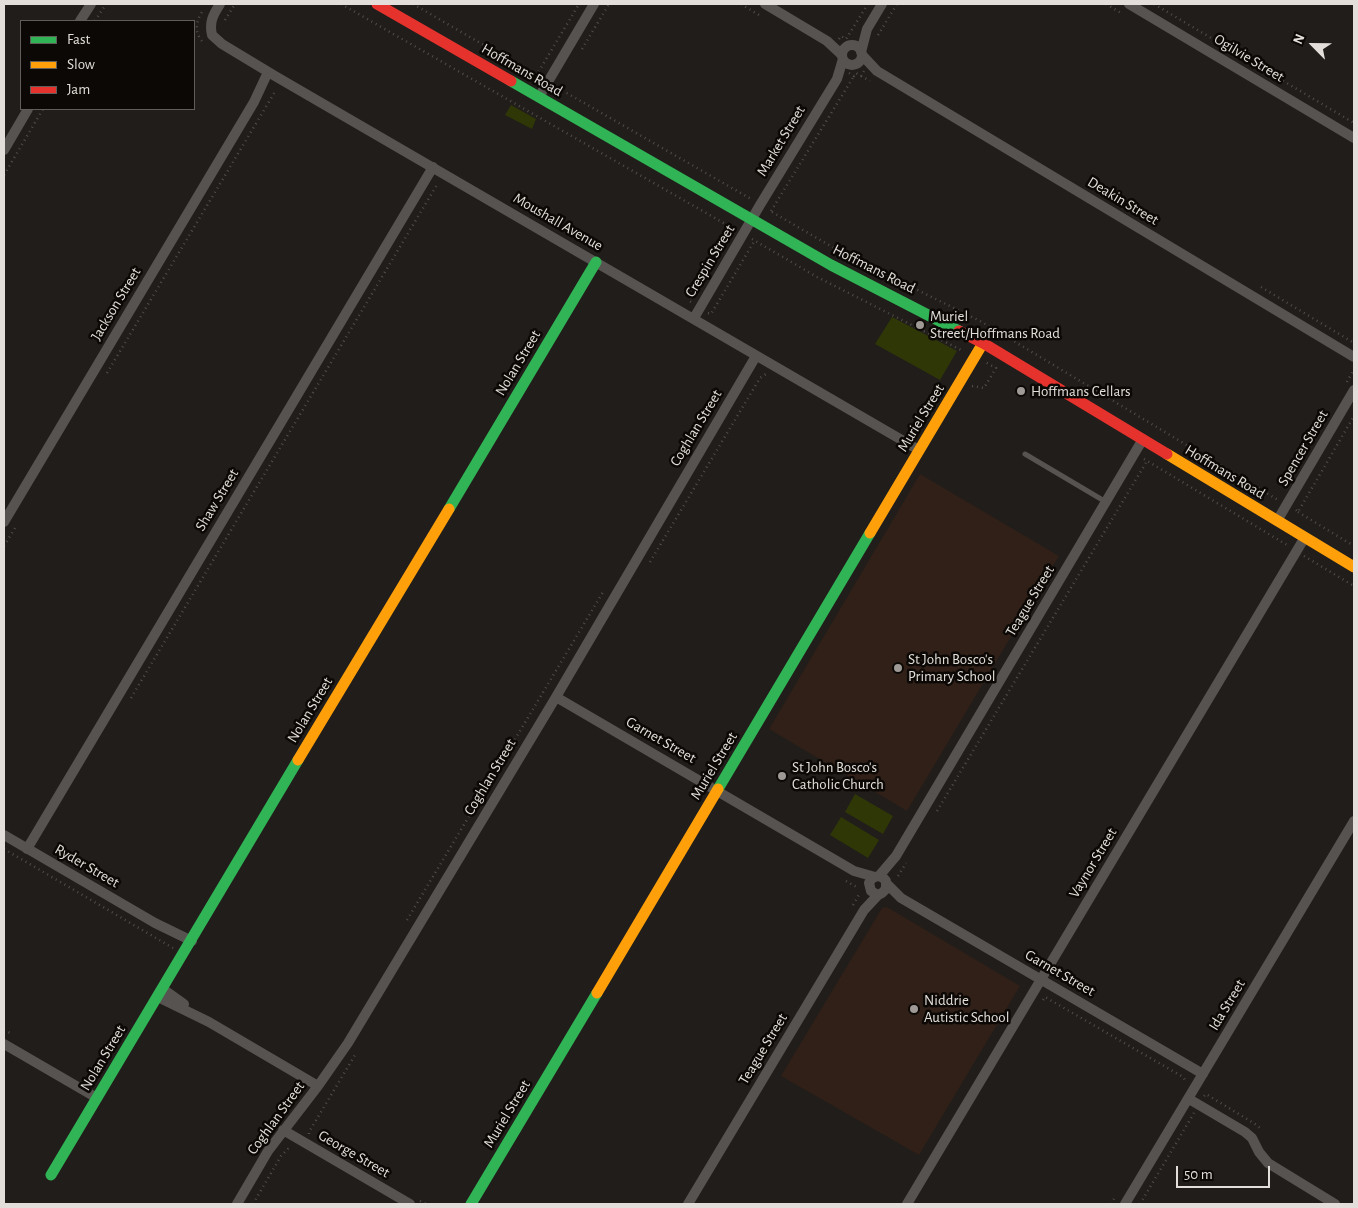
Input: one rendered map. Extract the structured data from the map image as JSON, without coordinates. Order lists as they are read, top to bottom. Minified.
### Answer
{"streets":{"street":["Ogilvie Street","Hoffmans Road","Market Street","Deakin Street","Moushall Avenue","Crespin Street","Jackson Street","Nolan Street","Muriel Street","Coghlan Street","Spencer Street","Shaw Street","Teague Street","Garnet Street","Vaynor Street","Ryder Street","Ida Street","George Street"]},"crossings":[["Hoffmans Road","Market Street"],["Hoffmans Road","Crespin Street"],["Hoffmans Road","Muriel Street"],["Hoffmans Road","Spencer Street"],["Hoffmans Road","Teague Street"],["Hoffmans Road","Vaynor Street"],["Market Street","Deakin Street"],["Market Street","Crespin Street"],["Moushall Avenue","Crespin Street"],["Moushall Avenue","Jackson Street"],["Moushall Avenue","Nolan Street"],["Moushall Avenue","Muriel Street"],["Moushall Avenue","Coghlan Street"],["Moushall Avenue","Shaw Street"],["Nolan Street","Ryder Street"],["Muriel Street","Garnet Street"],["Coghlan Street","Garnet Street"],["Coghlan Street","George Street"],["Shaw Street","Ryder Street"],["Teague Street","Garnet Street"],["Garnet Street","Vaynor Street"],["Garnet Street","Ida Street"]],"places":["Muriel Street/Hoffmans Road","Hoffmans Cellars","St John Bosco's Primary School","St John Bosco's Catholic Church","Niddrie Autistic School"],"legend":["Fast","Slow","Jam"],"scale_bar":"50 m","north":"top left"}
